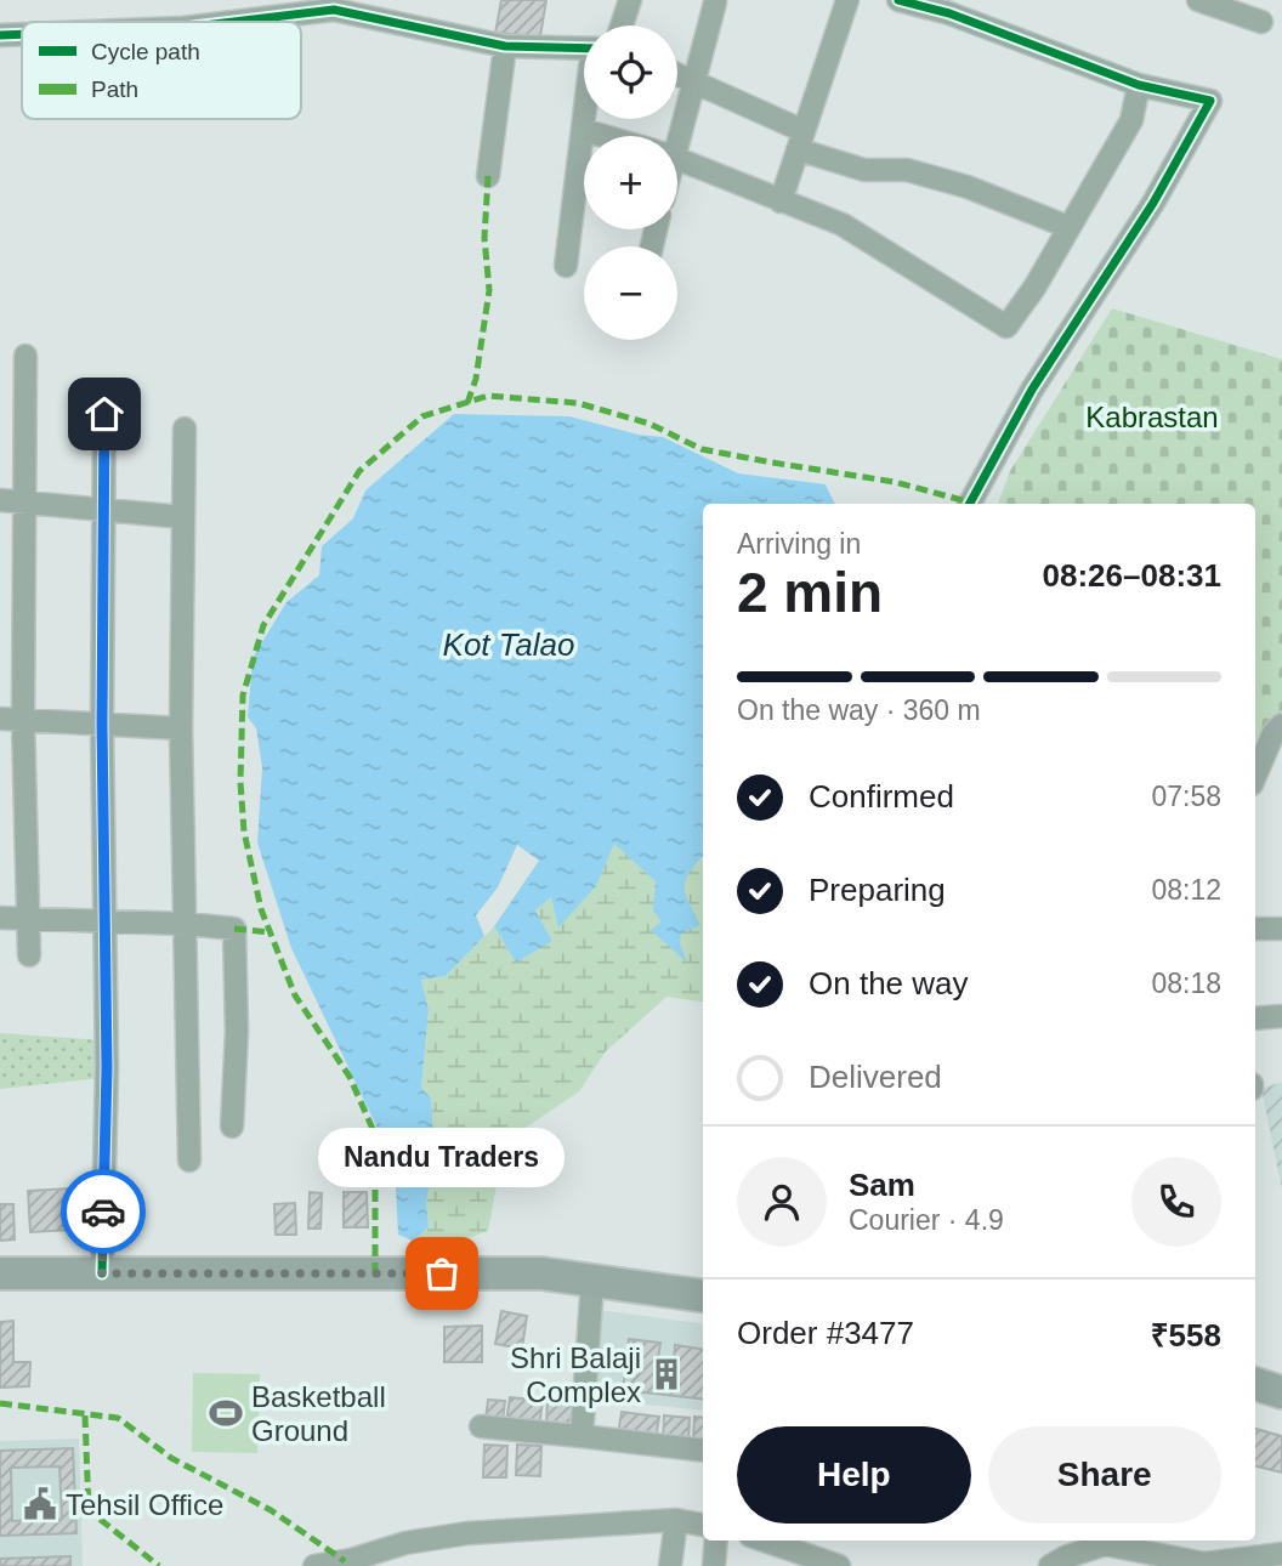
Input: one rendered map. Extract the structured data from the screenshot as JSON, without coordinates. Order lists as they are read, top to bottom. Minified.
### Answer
{"water":["Kot Talao"],"parks":["Kabrastan"],"places":{"other":["Nandu Traders"],"building":["Shri Balaji Complex"],"sports":["Basketball Ground"],"public building":["Tehsil Office"]},"legend":["Cycle path","Path"],"page":{"map_buttons":["+","−"],"heading":["2 min","Arriving in","08:26–08:31"],"panel":["Sam","Courier · 4.9","Order #3477","₹558"],"bar":"On the way · 360 m","list":[["Confirmed","07:58"],["Preparing","08:12"],["On the way","08:18"],"Delivered"],"bubble":"Nandu Traders","buttons":["Help","Share"]}}
